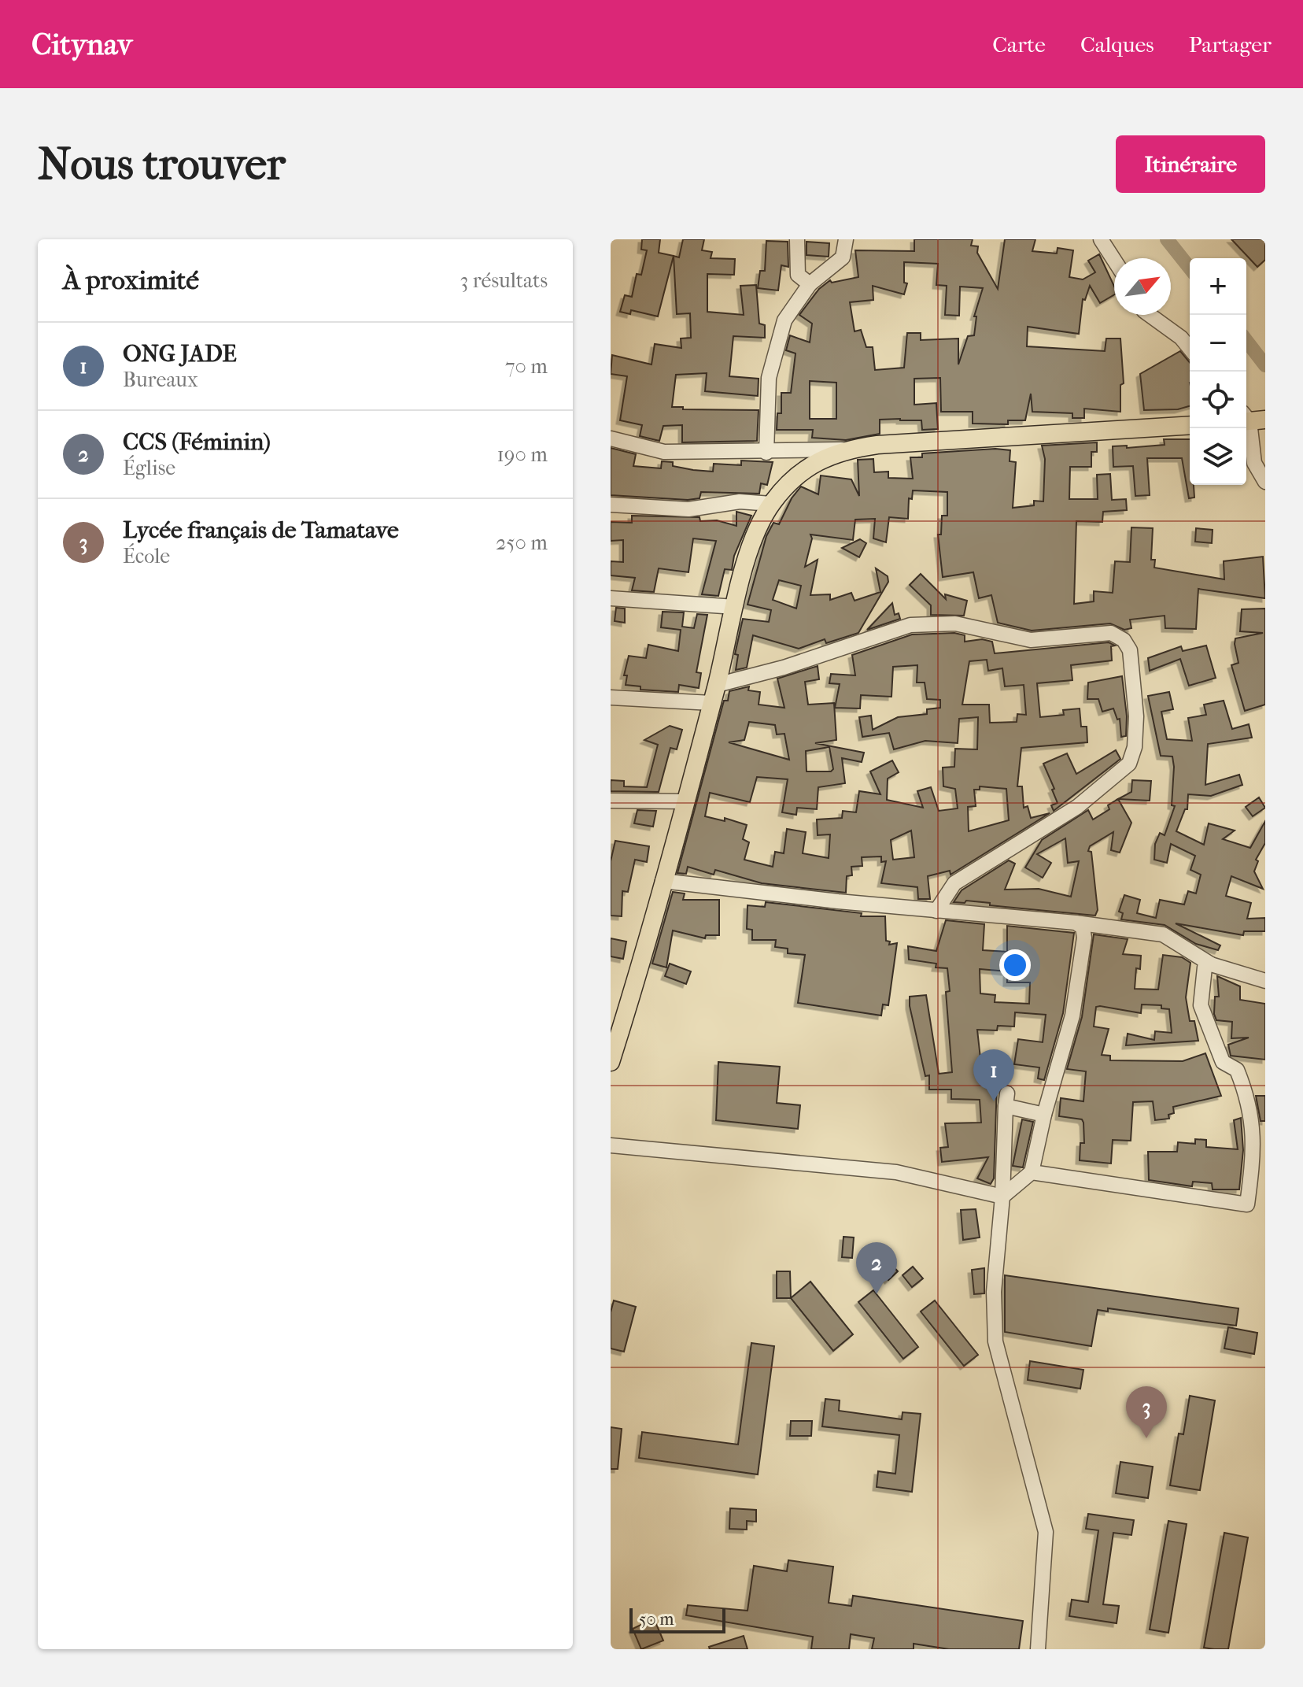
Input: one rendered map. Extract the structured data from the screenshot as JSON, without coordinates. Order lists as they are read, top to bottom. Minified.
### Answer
{"scale_bar":"50 m","north":"top right","page":{"header":"Citynav","nav":["Carte","Calques","Partager"],"buttons":"Itinéraire","title":"Nous trouver","heading":["À proximité","3 résultats"],"map_buttons":["+","−"],"list":[{"mark":"1","name":"ONG JADE","note":"Bureaux","value":"70 m"},{"mark":"2","name":"CCS (Féminin)","note":"Église","value":"190 m"},{"mark":"3","name":"Lycée français de Tamatave","note":"École","value":"250 m"}],"pins":["1","2","3"],"scale":"50 m"}}
